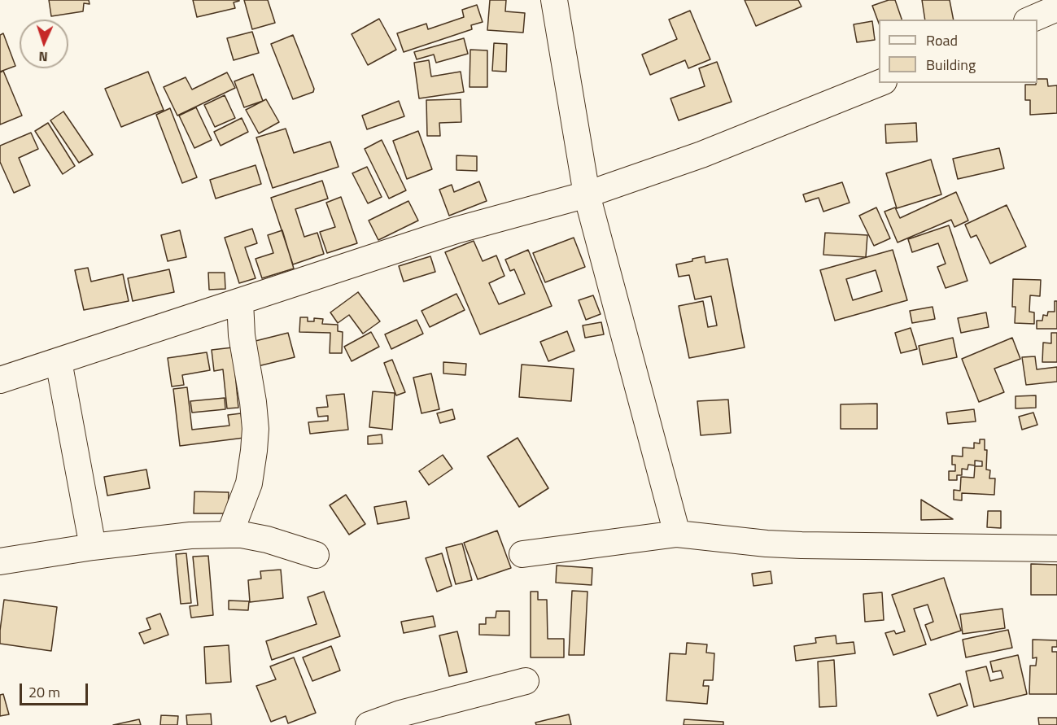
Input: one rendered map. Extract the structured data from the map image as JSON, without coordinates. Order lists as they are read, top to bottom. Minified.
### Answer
{"legend":["Road","Building"],"scale_bar":"20 m","north":"bottom"}
